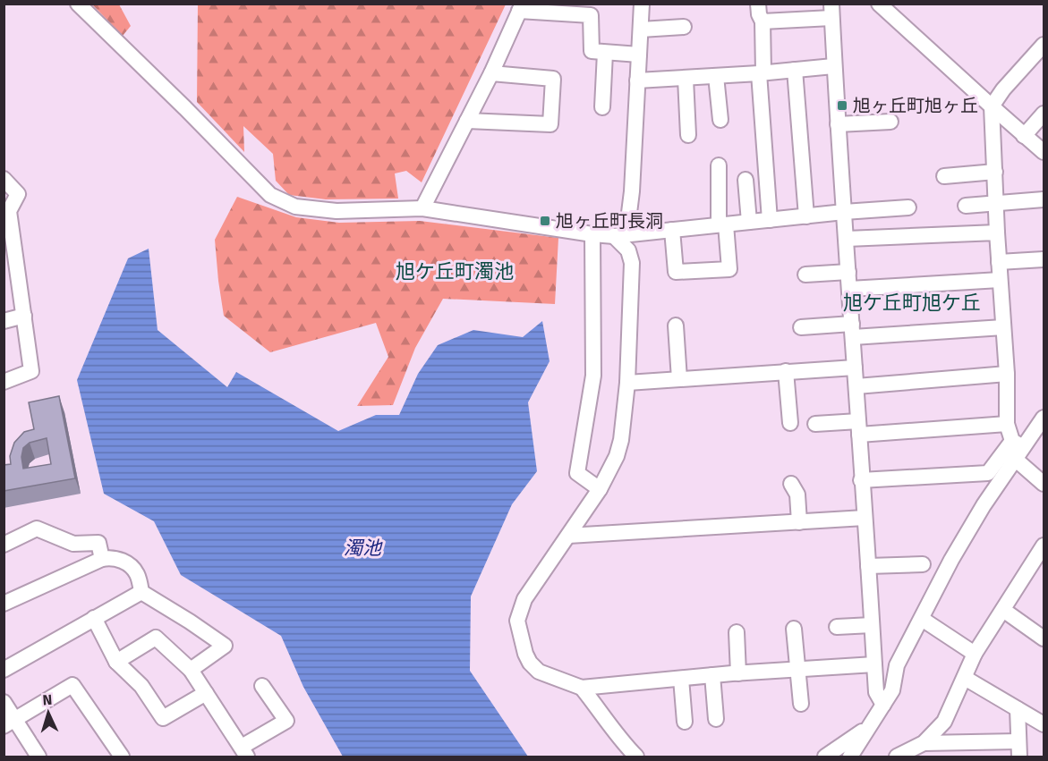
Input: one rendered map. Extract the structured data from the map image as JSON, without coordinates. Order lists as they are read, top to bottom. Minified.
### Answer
{"districts":["旭ケ丘町濁池","旭ケ丘町旭ケ丘"],"water":["濁池"],"places":{"transit":["旭ヶ丘町旭ヶ丘","旭ヶ丘町長洞"]},"north":"top"}
